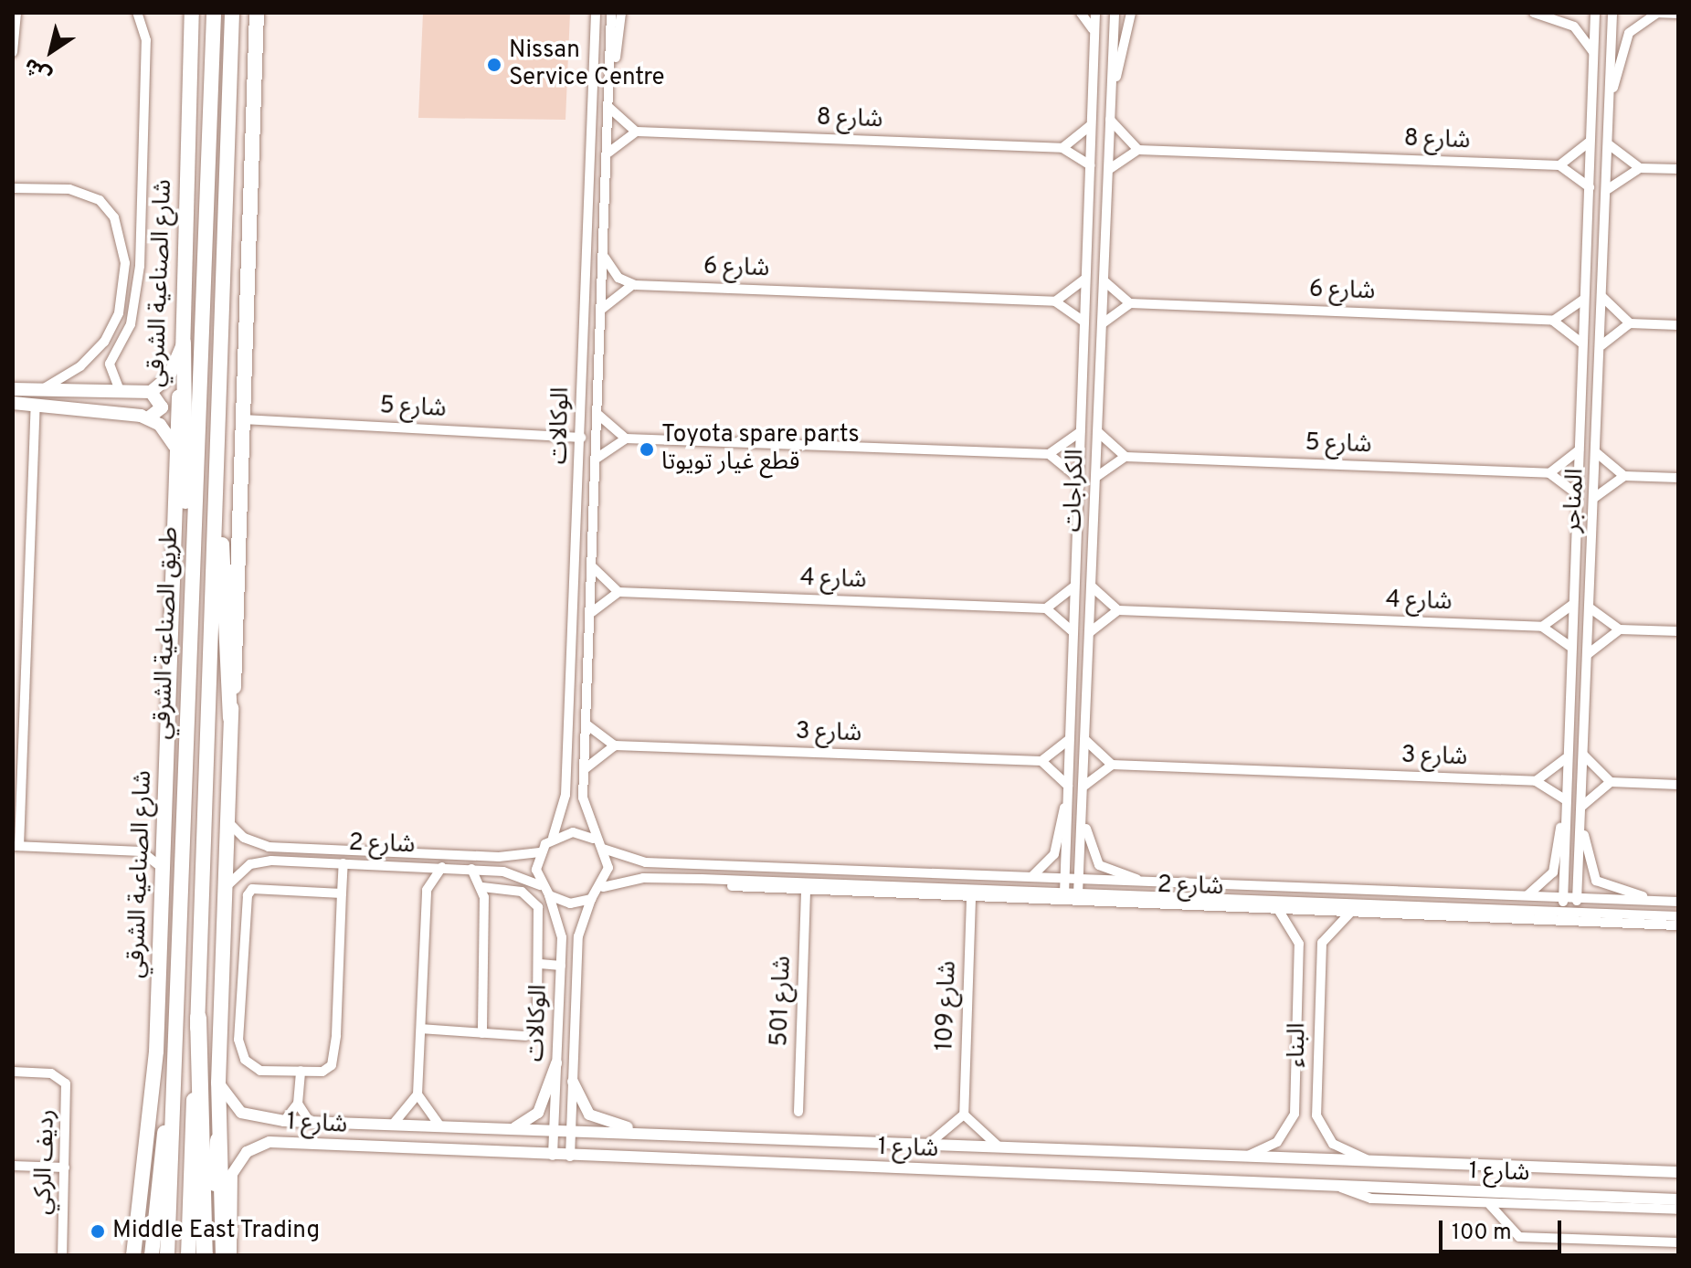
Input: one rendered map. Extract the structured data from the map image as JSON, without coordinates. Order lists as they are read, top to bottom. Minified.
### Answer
{"streets":{"main road":["شارع الصناعية الشرقي","طريق الصناعية الشرقي"],"street":["شارع 8","شارع 6","شارع 5","الوكالات","الكراجات","المناجر","شارع 4","شارع 3","شارع 2","شارع 501","شارع 109","البناء","شارع 1","رديف الركي"]},"crossings":[["شارع 5","الوكالات"],["الوكالات","شارع 2"],["الوكالات","شارع 1"],["الكراجات","شارع 2"],["المناجر","شارع 3"],["المناجر","شارع 2"],["شارع 2","شارع 501"],["شارع 2","شارع 109"],["شارع 2","البناء"],["البناء","شارع 1"]],"places":["Nissan Service Centre","Toyota spare parts قطع غيار تويوتا","Middle East Trading"],"scale_bar":"100 m","north":"bottom left"}
